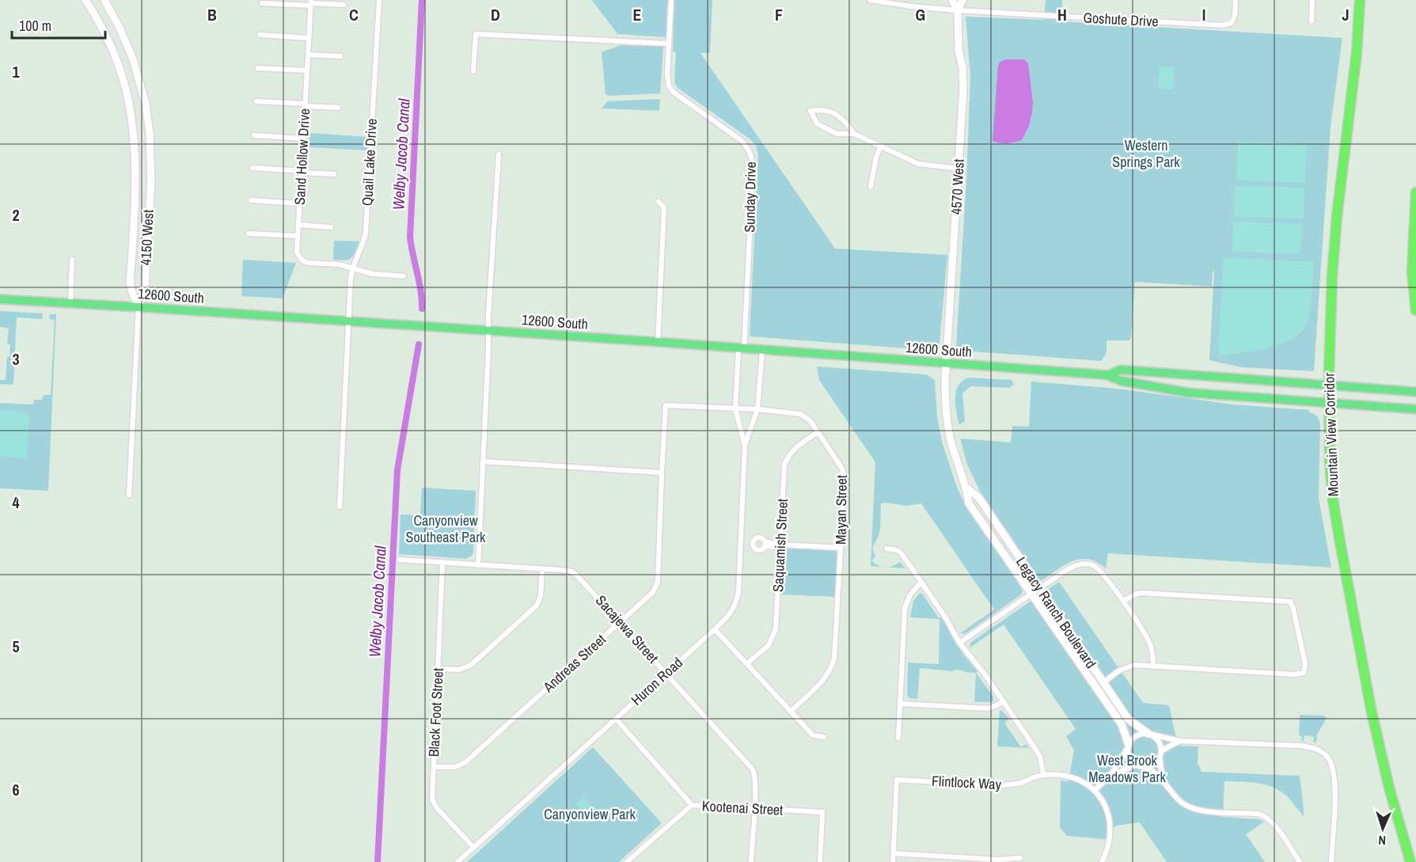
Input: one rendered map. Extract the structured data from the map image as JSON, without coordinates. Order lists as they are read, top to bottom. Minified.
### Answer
{"streets":{"highway":["Mountain View Corridor"],"main road":["12600 South"],"street":["Goshute Drive","Sand Hollow Drive","Quail Lake Drive","4570 West","Sunday Drive","4150 West","Mayan Street","Saquamish Street","Legacy Ranch Boulevard","Sacajewa Street","Andreas Street","Huron Road","Black Foot Street","Flintlock Way","Kootenai Street"]},"crossings":[["Goshute Drive","4570 West"],["Sand Hollow Drive","Quail Lake Drive"],["Quail Lake Drive","12600 South"],["4570 West","12600 South"],["4570 West","Legacy Ranch Boulevard"],["Sunday Drive","12600 South"],["Sunday Drive","Huron Road"],["4150 West","12600 South"],["12600 South","Mountain View Corridor"],["12600 South","Legacy Ranch Boulevard"],["12600 South","Huron Road"],["Mayan Street","Saquamish Street"],["Mayan Street","Andreas Street"],["Mayan Street","Huron Road"],["Sacajewa Street","Andreas Street"],["Sacajewa Street","Huron Road"],["Sacajewa Street","Black Foot Street"],["Sacajewa Street","Kootenai Street"],["Andreas Street","Black Foot Street"],["Huron Road","Black Foot Street"],["Huron Road","Kootenai Street"]],"water":["Welby Jacob Canal"],"parks":["Western Springs Park","Canyonview Southeast Park","West Brook Meadows Park","Canyonview Park"],"scale_bar":"100 m","north":"bottom","grid":{"columns":["B","C","D","E","F","G","H","I","J"],"rows":["1","2","3","4","5","6"]}}
